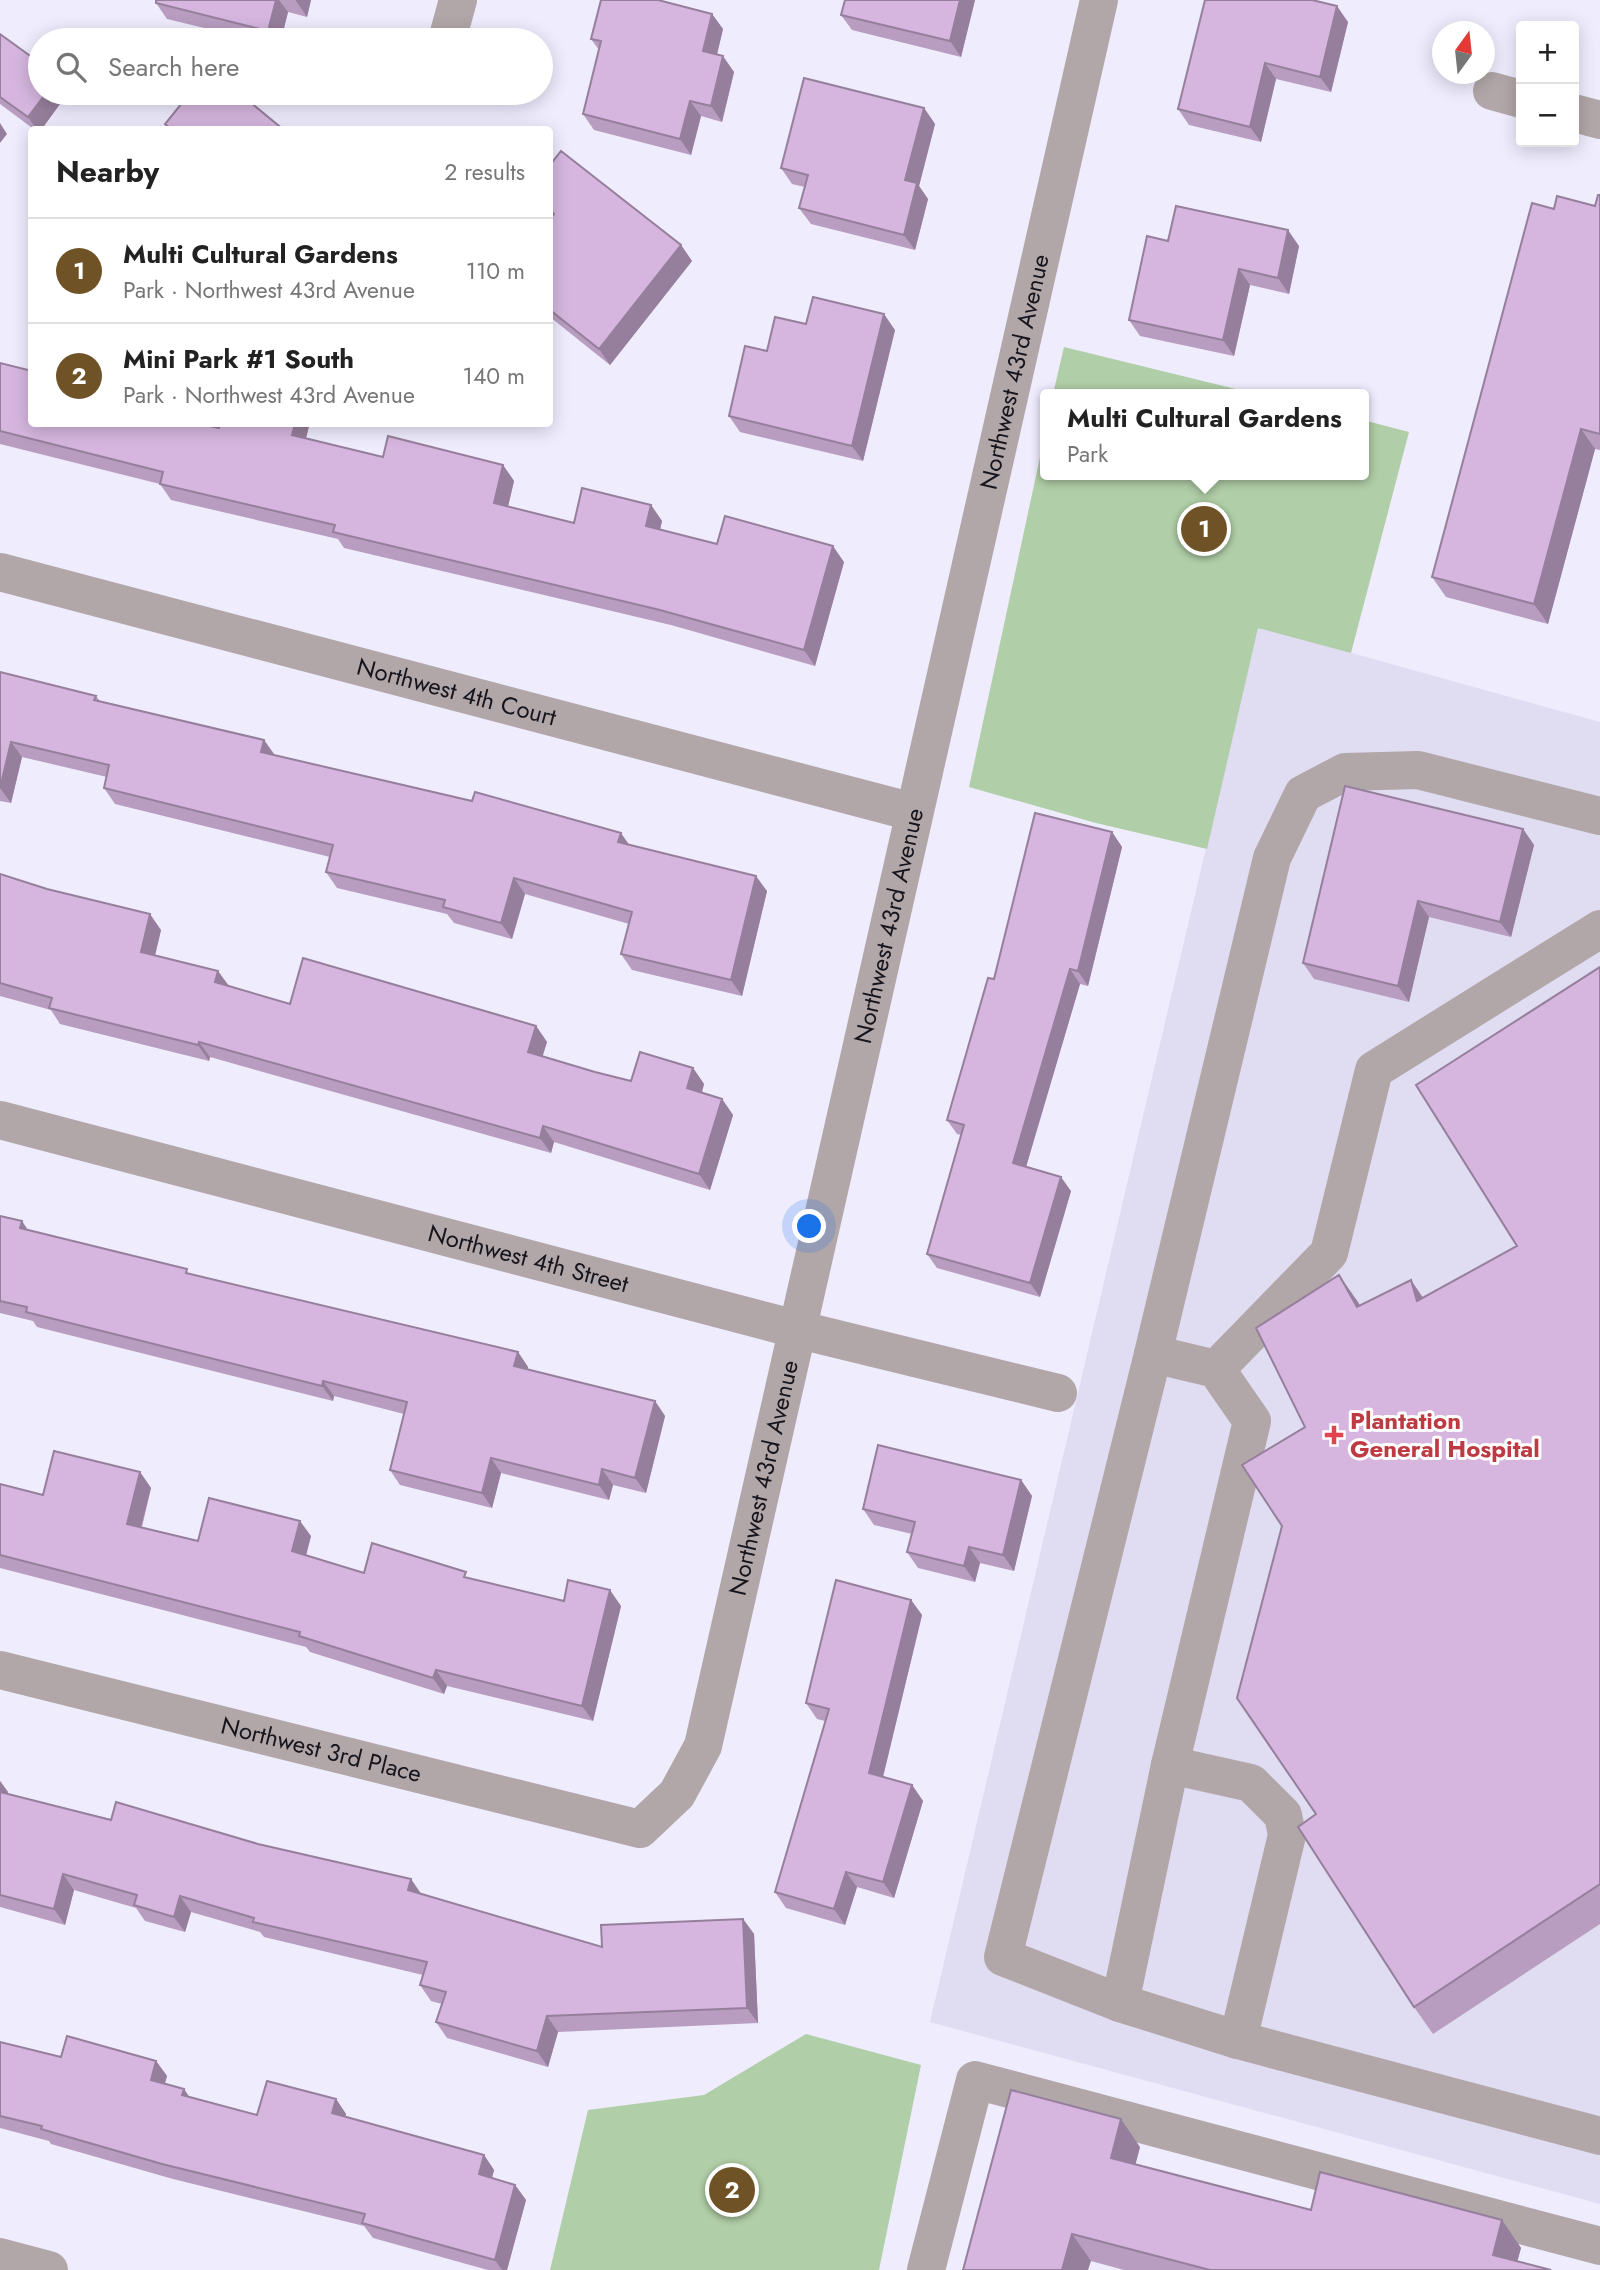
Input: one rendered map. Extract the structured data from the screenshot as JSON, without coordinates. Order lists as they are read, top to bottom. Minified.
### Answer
{"streets":{"street":["Northwest 43rd Avenue","Northwest 4th Court","Northwest 4th Street","Northwest 3rd Place"]},"crossings":[["Northwest 43rd Avenue","Northwest 4th Court"],["Northwest 43rd Avenue","Northwest 4th Street"],["Northwest 43rd Avenue","Northwest 3rd Place"]],"places":{"health":["Plantation General Hospital"]},"north":"top","page":{"map_buttons":["+","−"],"search":"Search here","heading":["Nearby","2 results"],"list":[{"mark":"1","name":"Multi Cultural Gardens","note":"Park · Northwest 43rd Avenue","value":"110 m"},{"mark":"2","name":"Mini Park #1 South","note":"Park · Northwest 43rd Avenue","value":"140 m"}],"popup":["Multi Cultural Gardens","Park"],"pins":["1","2"]}}
